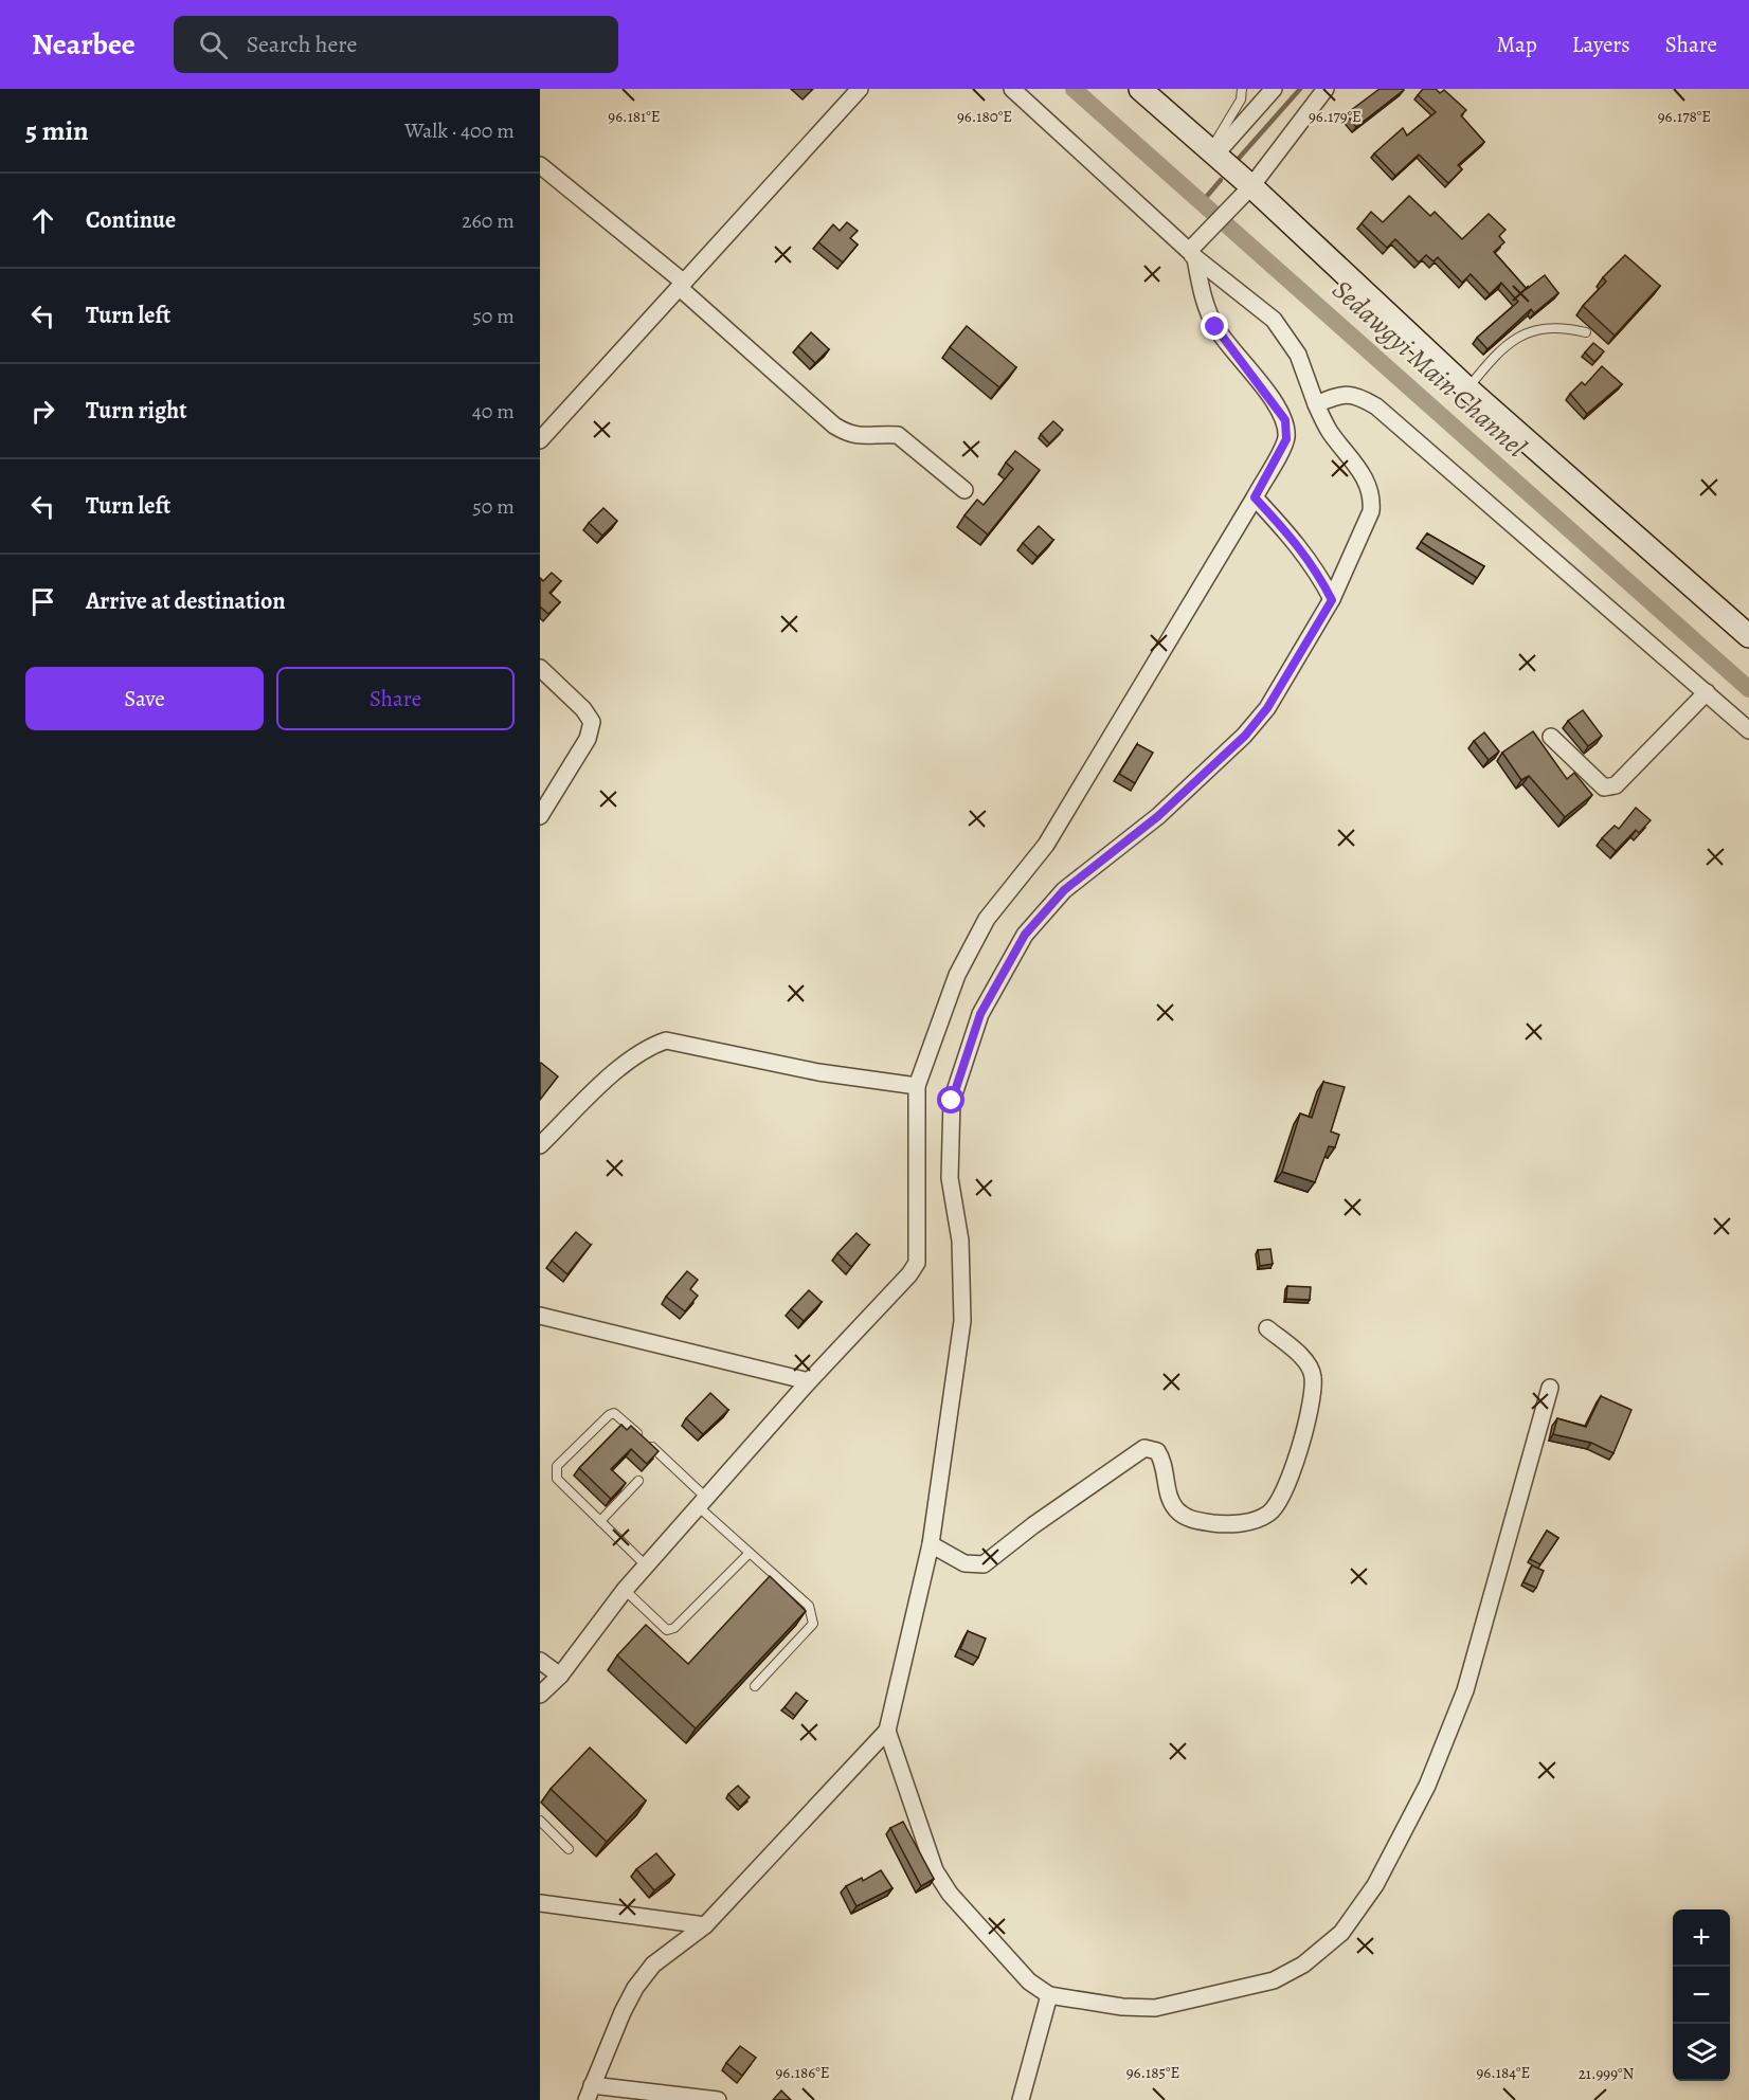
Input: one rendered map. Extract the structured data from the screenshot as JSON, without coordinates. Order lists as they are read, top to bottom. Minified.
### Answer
{"water":["Sedawgyi Main Channel"],"page":{"header":"Nearbee","search":"Search here","nav":["Map","Layers","Share"],"heading":["5 min","Walk · 400 m"],"list":[["Continue","260 m"],["Turn left","50 m"],["Turn right","40 m"],["Turn left","50 m"],"Arrive at destination"],"buttons":["Save","Share"],"map_buttons":["+","−"]},"coordinates":["96.181°E","96.180°E","96.179°E","96.178°E","96.186°E","96.185°E","96.184°E","21.999°N"]}
